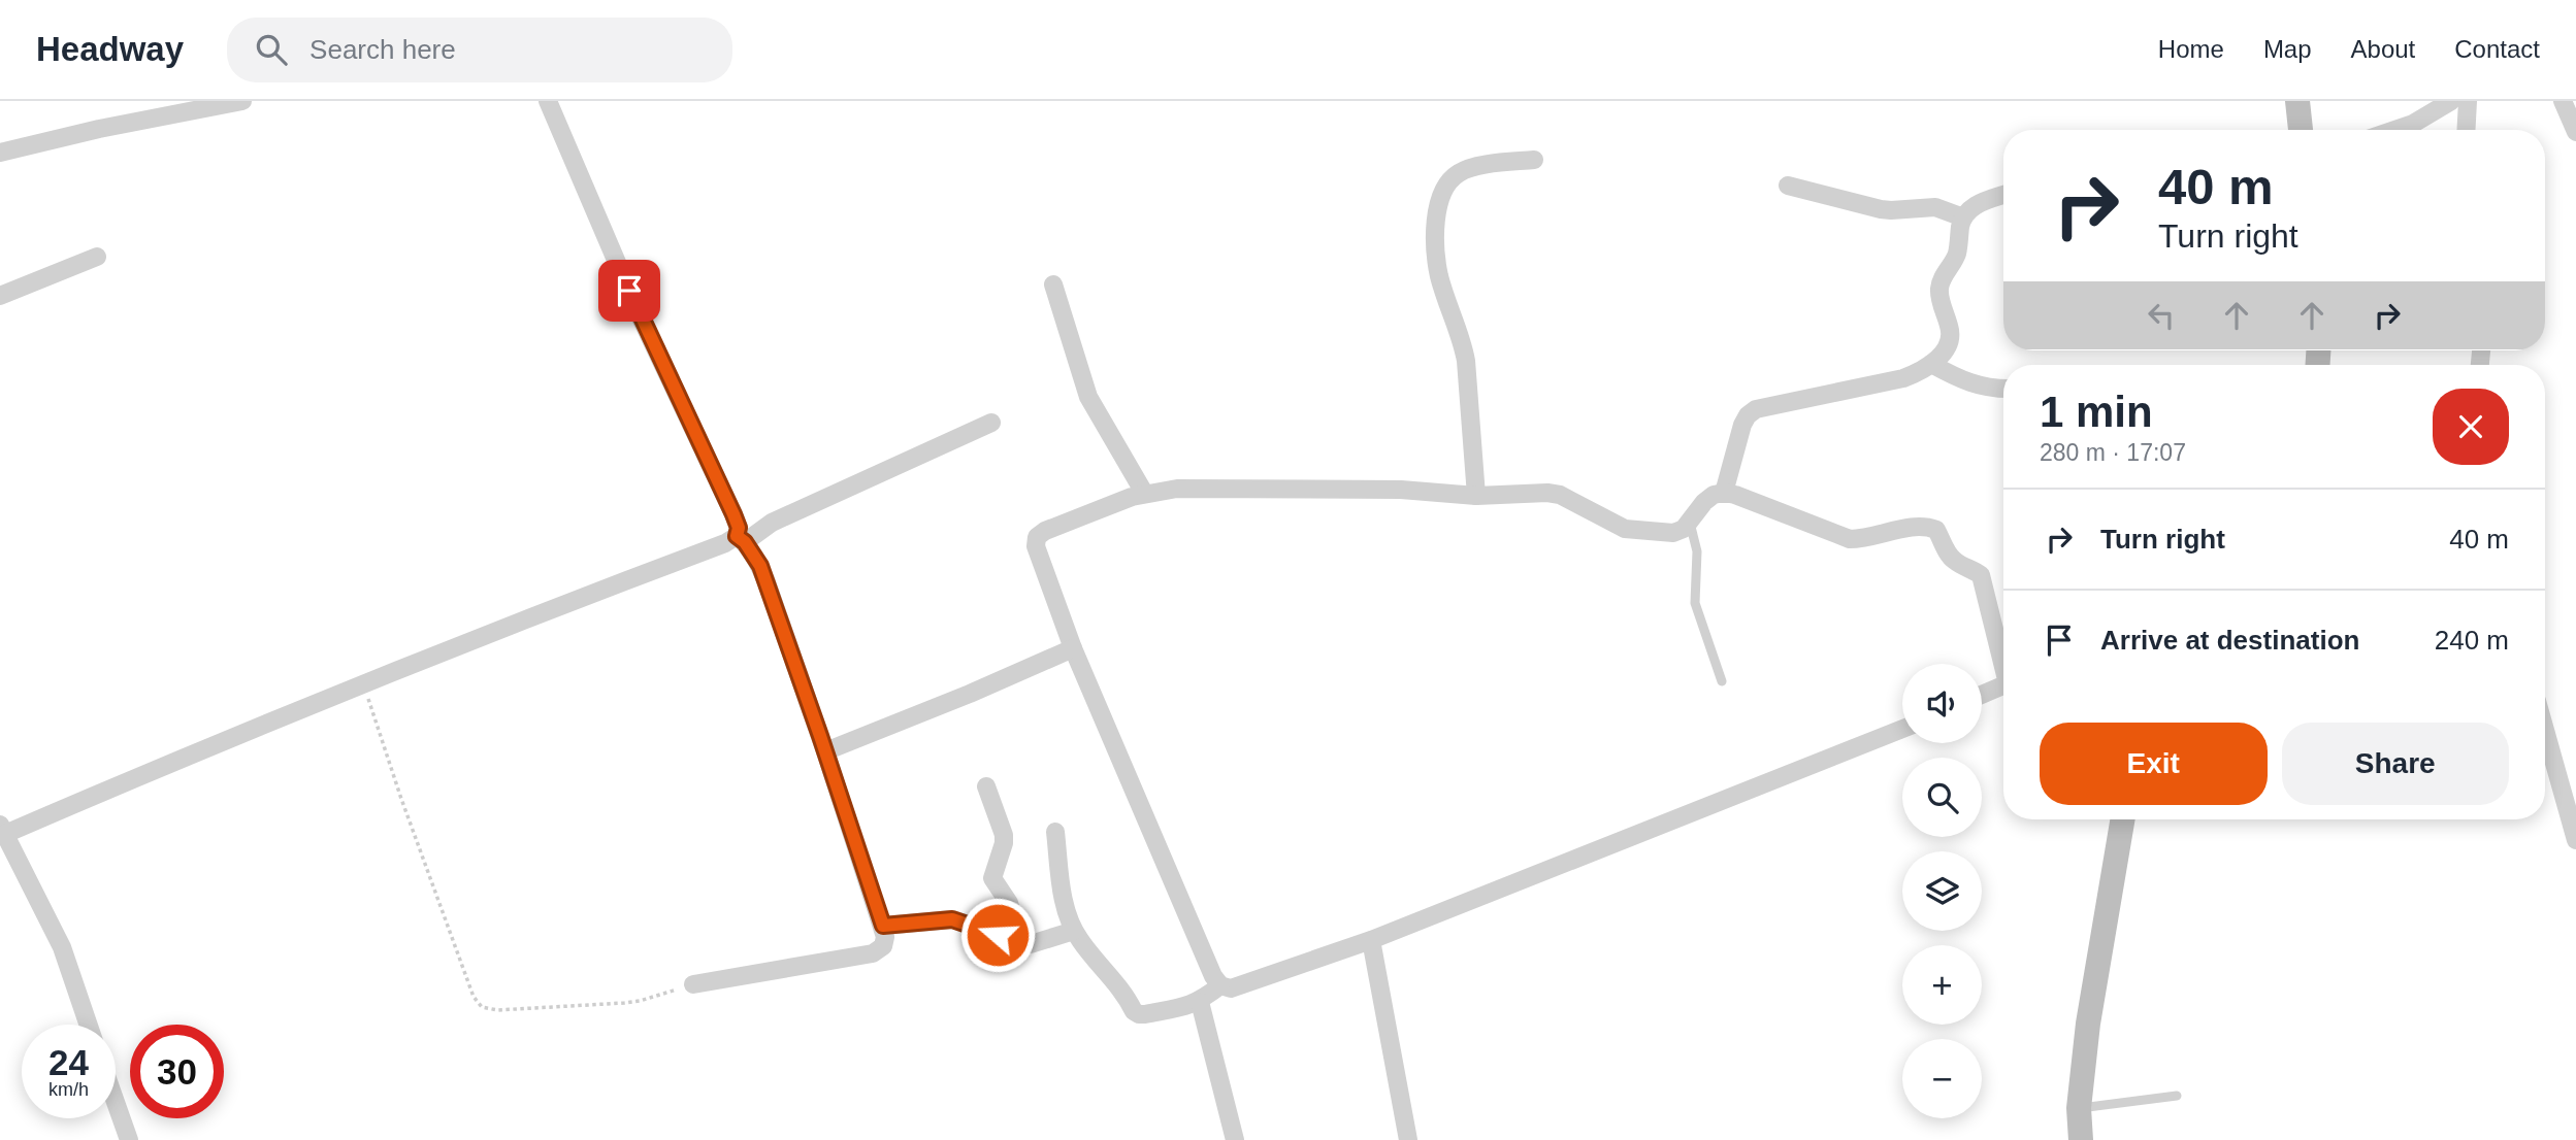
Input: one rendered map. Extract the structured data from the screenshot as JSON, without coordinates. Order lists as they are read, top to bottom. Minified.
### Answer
{"page":{"header":"Headway","search":"Search here","nav":["Home","Map","About","Contact"],"turn":["40 m","Turn right"],"heading":["1 min","280 m · 17:07"],"list":[{"name":"Turn right","value":"40 m"},{"name":"Arrive at destination","value":"240 m"}],"map_buttons":["+","−"],"buttons":["Exit","Share"],"speed":"24 km/h","limit":"30"}}
